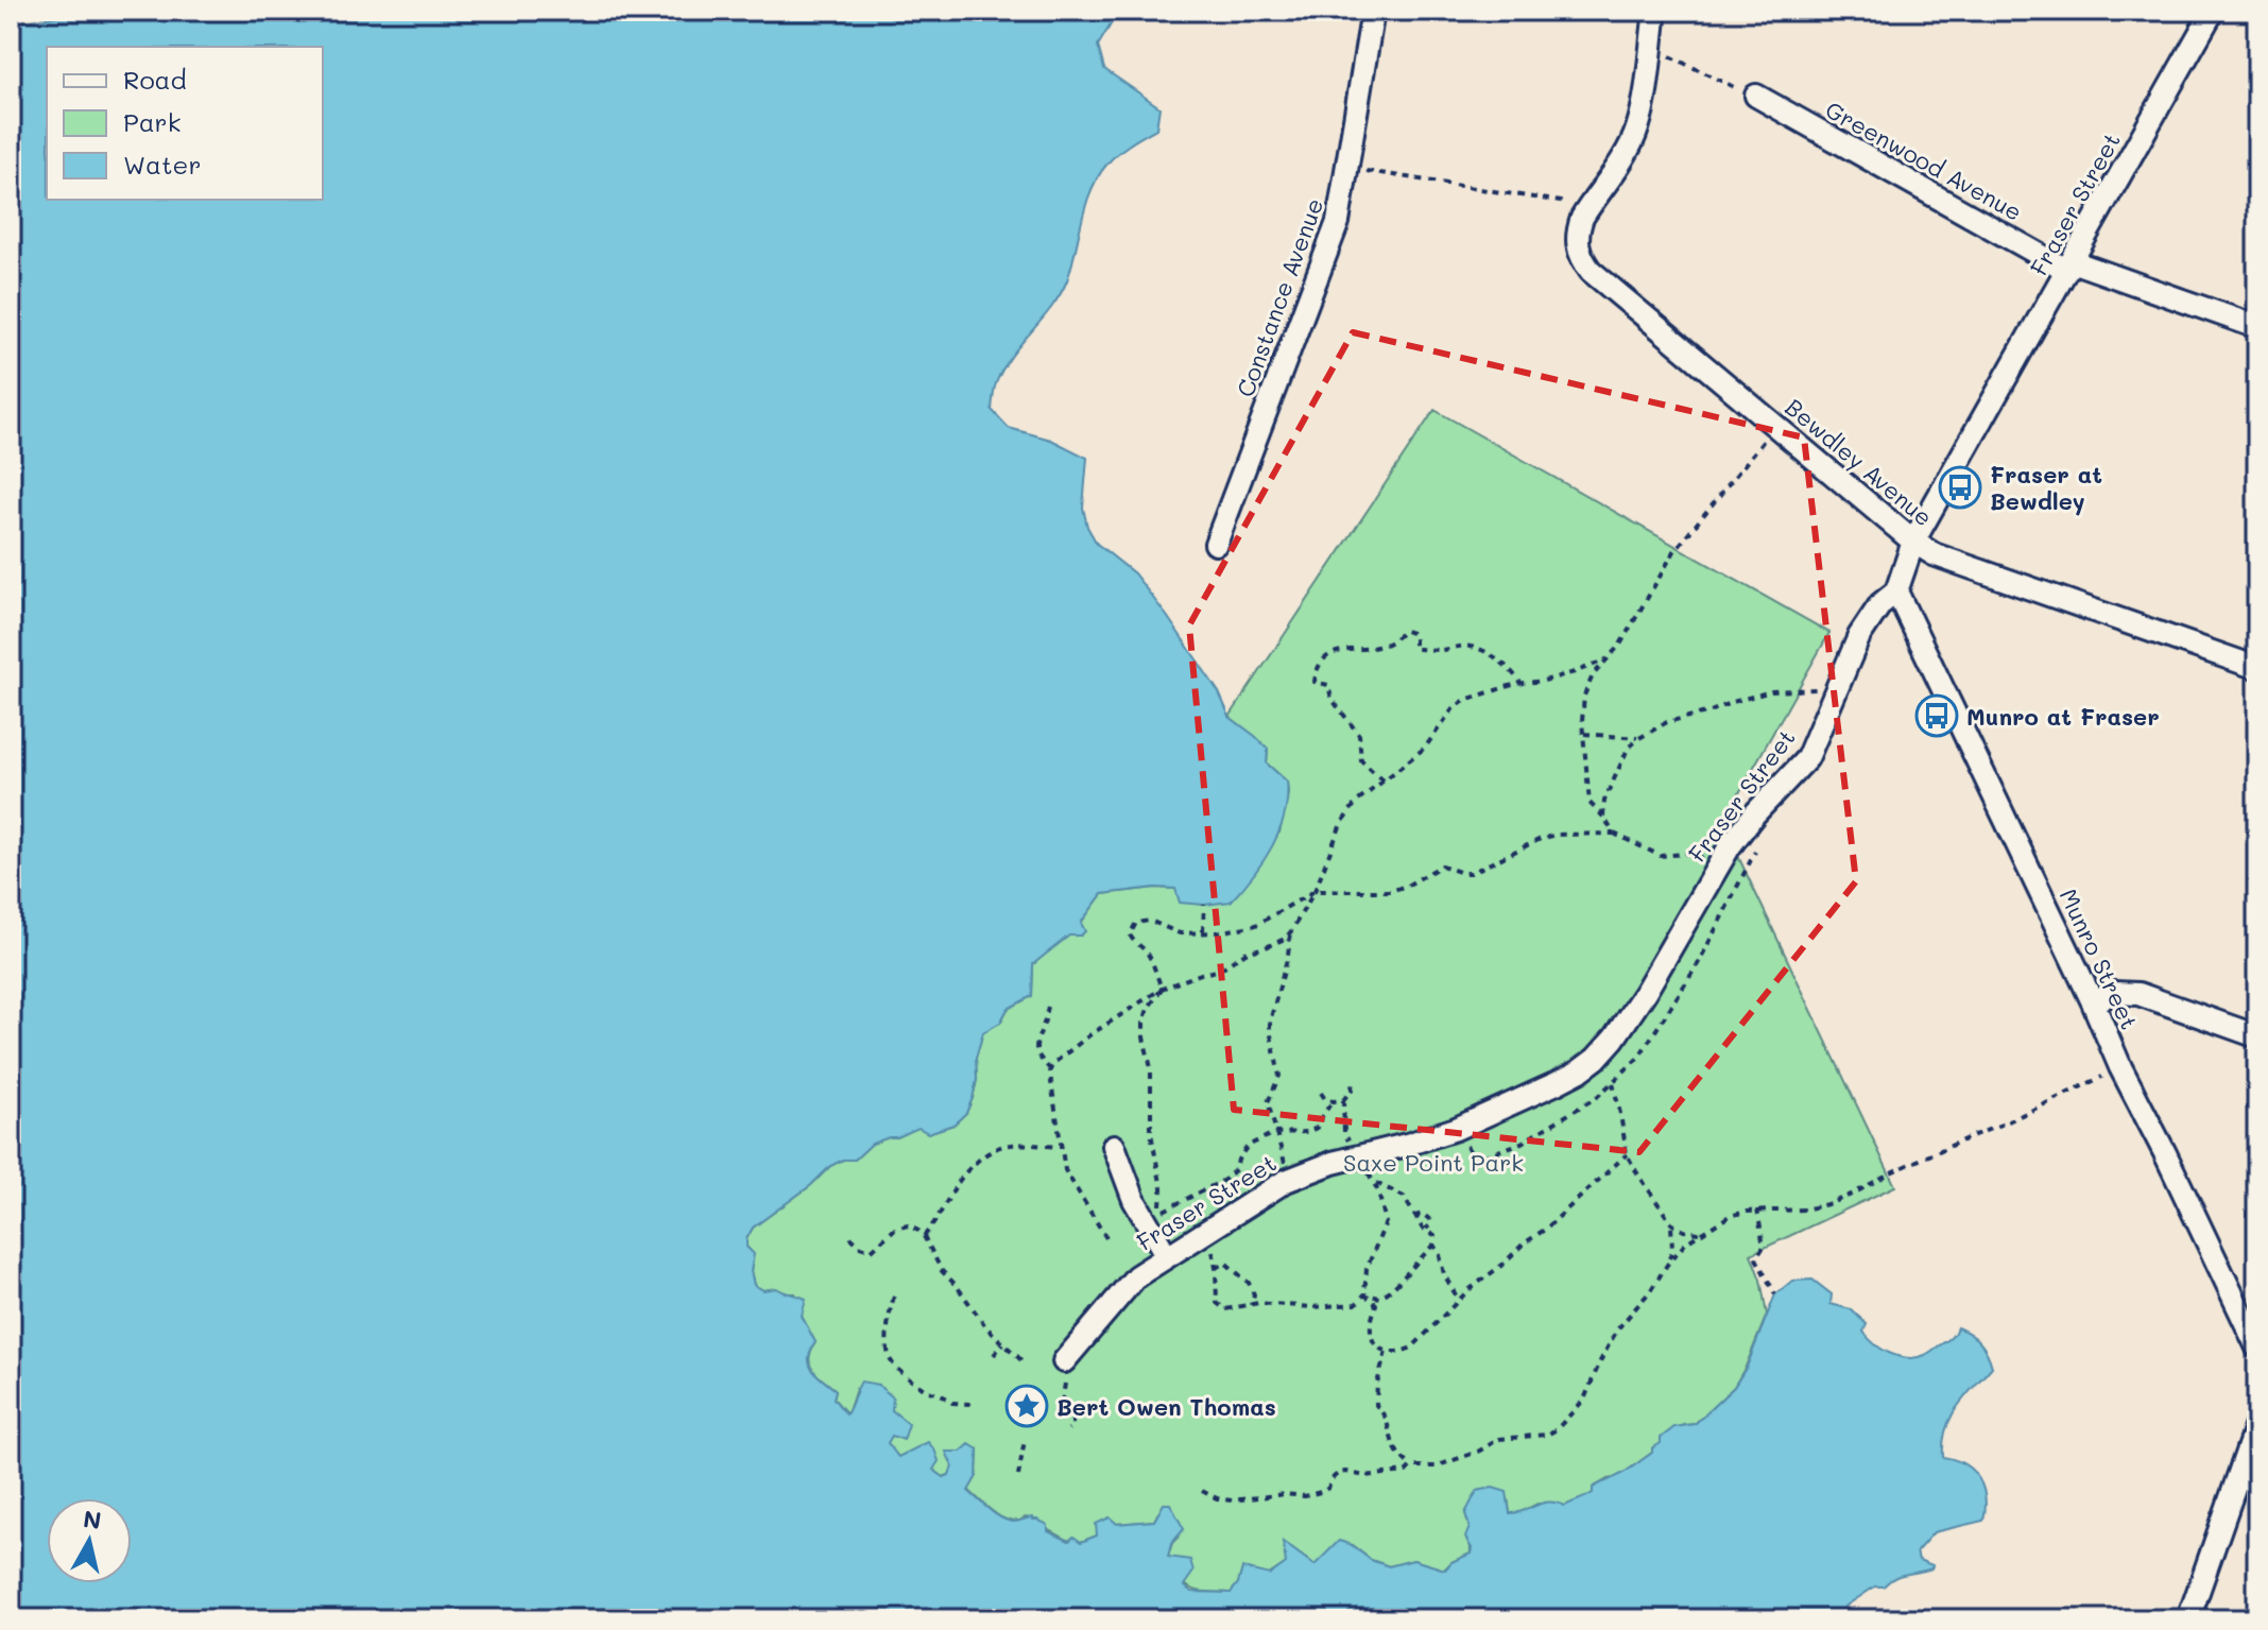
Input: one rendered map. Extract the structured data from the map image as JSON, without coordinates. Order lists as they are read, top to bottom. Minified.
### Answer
{"streets":{"street":["Greenwood Avenue","Fraser Street","Constance Avenue","Bewdley Avenue","Munro Street"]},"crossings":[["Greenwood Avenue","Fraser Street"],["Fraser Street","Bewdley Avenue"],["Fraser Street","Munro Street"]],"parks":["Saxe Point Park"],"places":{"bus stop":["Fraser at Bewdley","Munro at Fraser"],"place":["Bert Owen Thomas"]},"legend":["Road","Park","Water"],"north":"top"}
